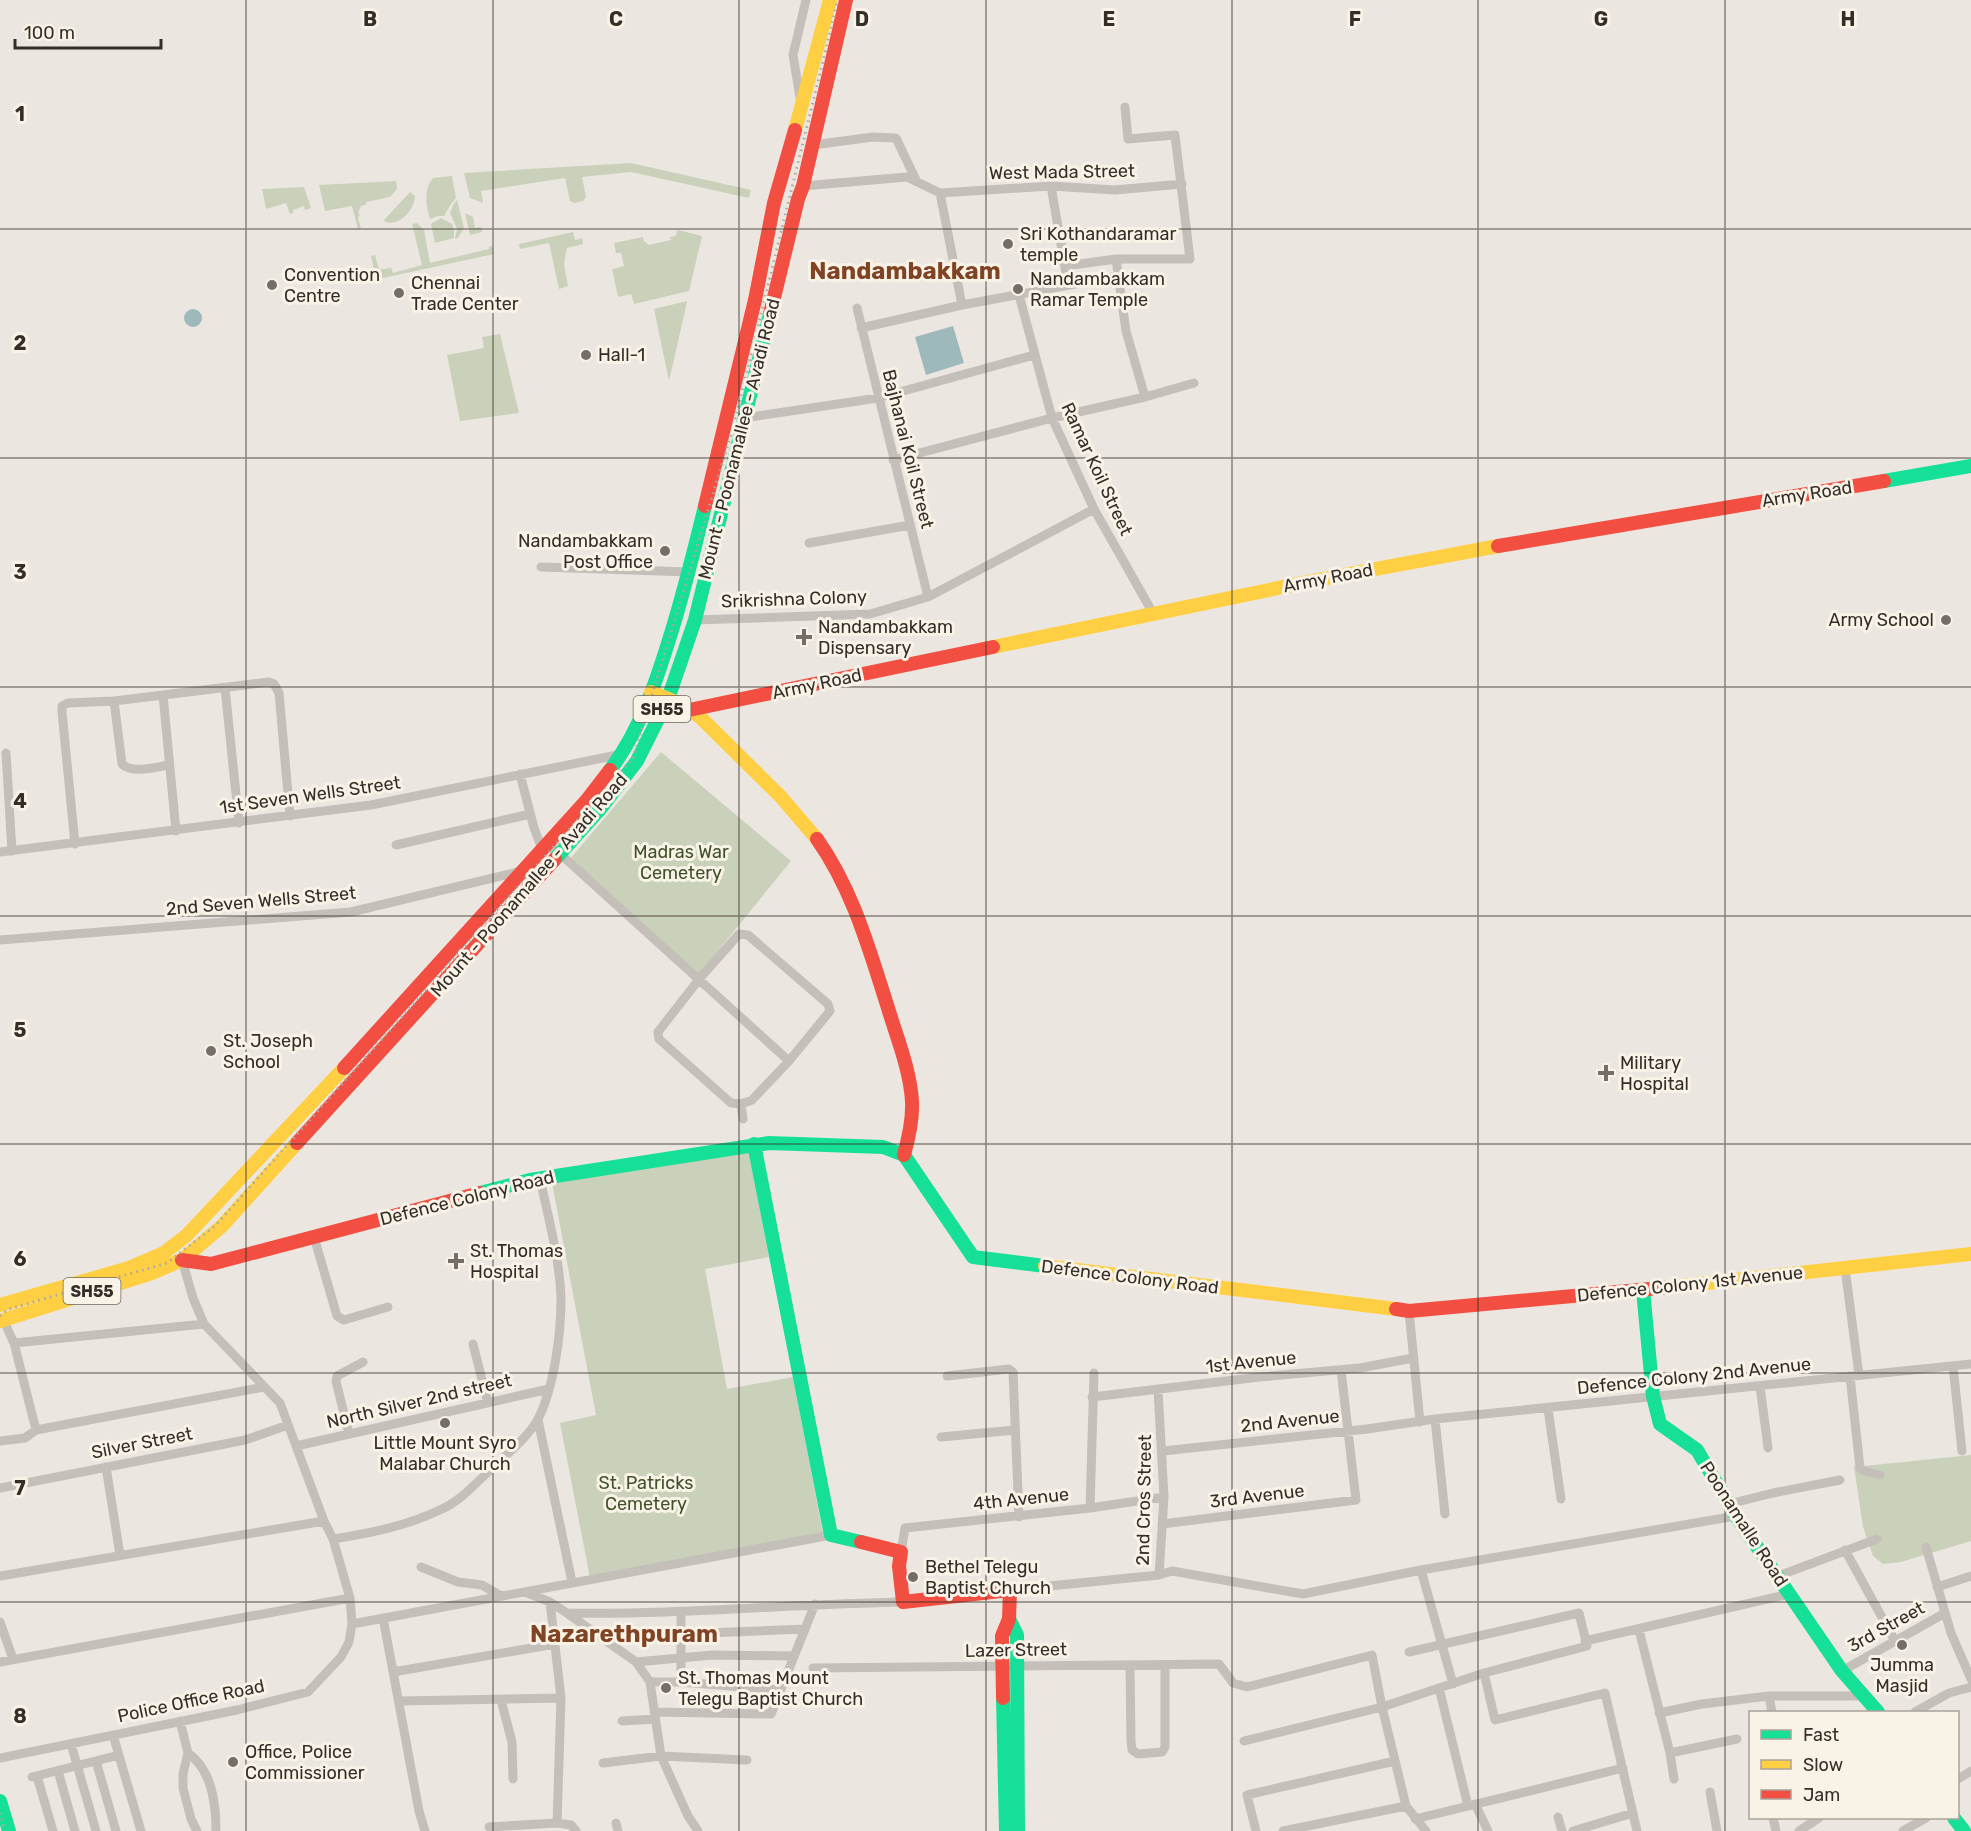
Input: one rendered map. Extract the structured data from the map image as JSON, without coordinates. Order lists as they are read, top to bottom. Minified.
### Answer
{"streets":{"main road":["Mount - Poonamallee - Avadi Road","Army Road","SH55","Defence Colony Road","Defence Colony 1st Avenue","Poonamalle Road"],"street":["West Mada Street","Bajhanai Koil Street","Ramar Koil Street","Srikrishna Colony","1st Seven Wells Street","2nd Seven Wells Street","1st Avenue","Defence Colony 2nd Avenue","North Silver 2nd street","2nd Avenue","Silver Street","3rd Avenue","4th Avenue","2nd Cros Street","3rd Street","Lazer Street","Police Office Road"]},"crossings":[["West Mada Street","Mount - Poonamallee - Avadi Road"],["Mount - Poonamallee - Avadi Road","Srikrishna Colony"],["Mount - Poonamallee - Avadi Road","1st Seven Wells Street"],["Mount - Poonamallee - Avadi Road","2nd Seven Wells Street"],["Mount - Poonamallee - Avadi Road","Defence Colony Road"],["Bajhanai Koil Street","Srikrishna Colony"],["Ramar Koil Street","Army Road"],["Ramar Koil Street","Srikrishna Colony"],["Defence Colony Road","Defence Colony 1st Avenue"],["Defence Colony 1st Avenue","Poonamalle Road"],["1st Avenue","2nd Cros Street"],["Defence Colony 2nd Avenue","2nd Avenue"],["Defence Colony 2nd Avenue","Poonamalle Road"],["2nd Avenue","3rd Avenue"],["2nd Avenue","2nd Cros Street"],["3rd Avenue","2nd Cros Street"],["4th Avenue","2nd Cros Street"],["Poonamalle Road","3rd Street"]],"districts":["Nandambakkam","Nazarethpuram"],"parks":["Madras War Cemetery","St. Patricks Cemetery"],"places":{"other":["Sri Kothandaramar temple","Convention Centre","Nandambakkam Ramar Temple","Chennai Trade Center","Hall-1","Nandambakkam Post Office","Army School","St. Joseph School","Little Mount Syro Malabar Church","Bethel Telegu Baptist Church","Jumma Masjid","St. Thomas Mount Telegu Baptist Church","Office, Police Commissioner"],"health":["Nandambakkam Dispensary","Military Hospital","St. Thomas Hospital"]},"legend":["Fast","Slow","Jam"],"scale_bar":"100 m","grid":{"columns":["B","C","D","E","F","G","H"],"rows":["1","2","3","4","5","6","7","8"]}}
